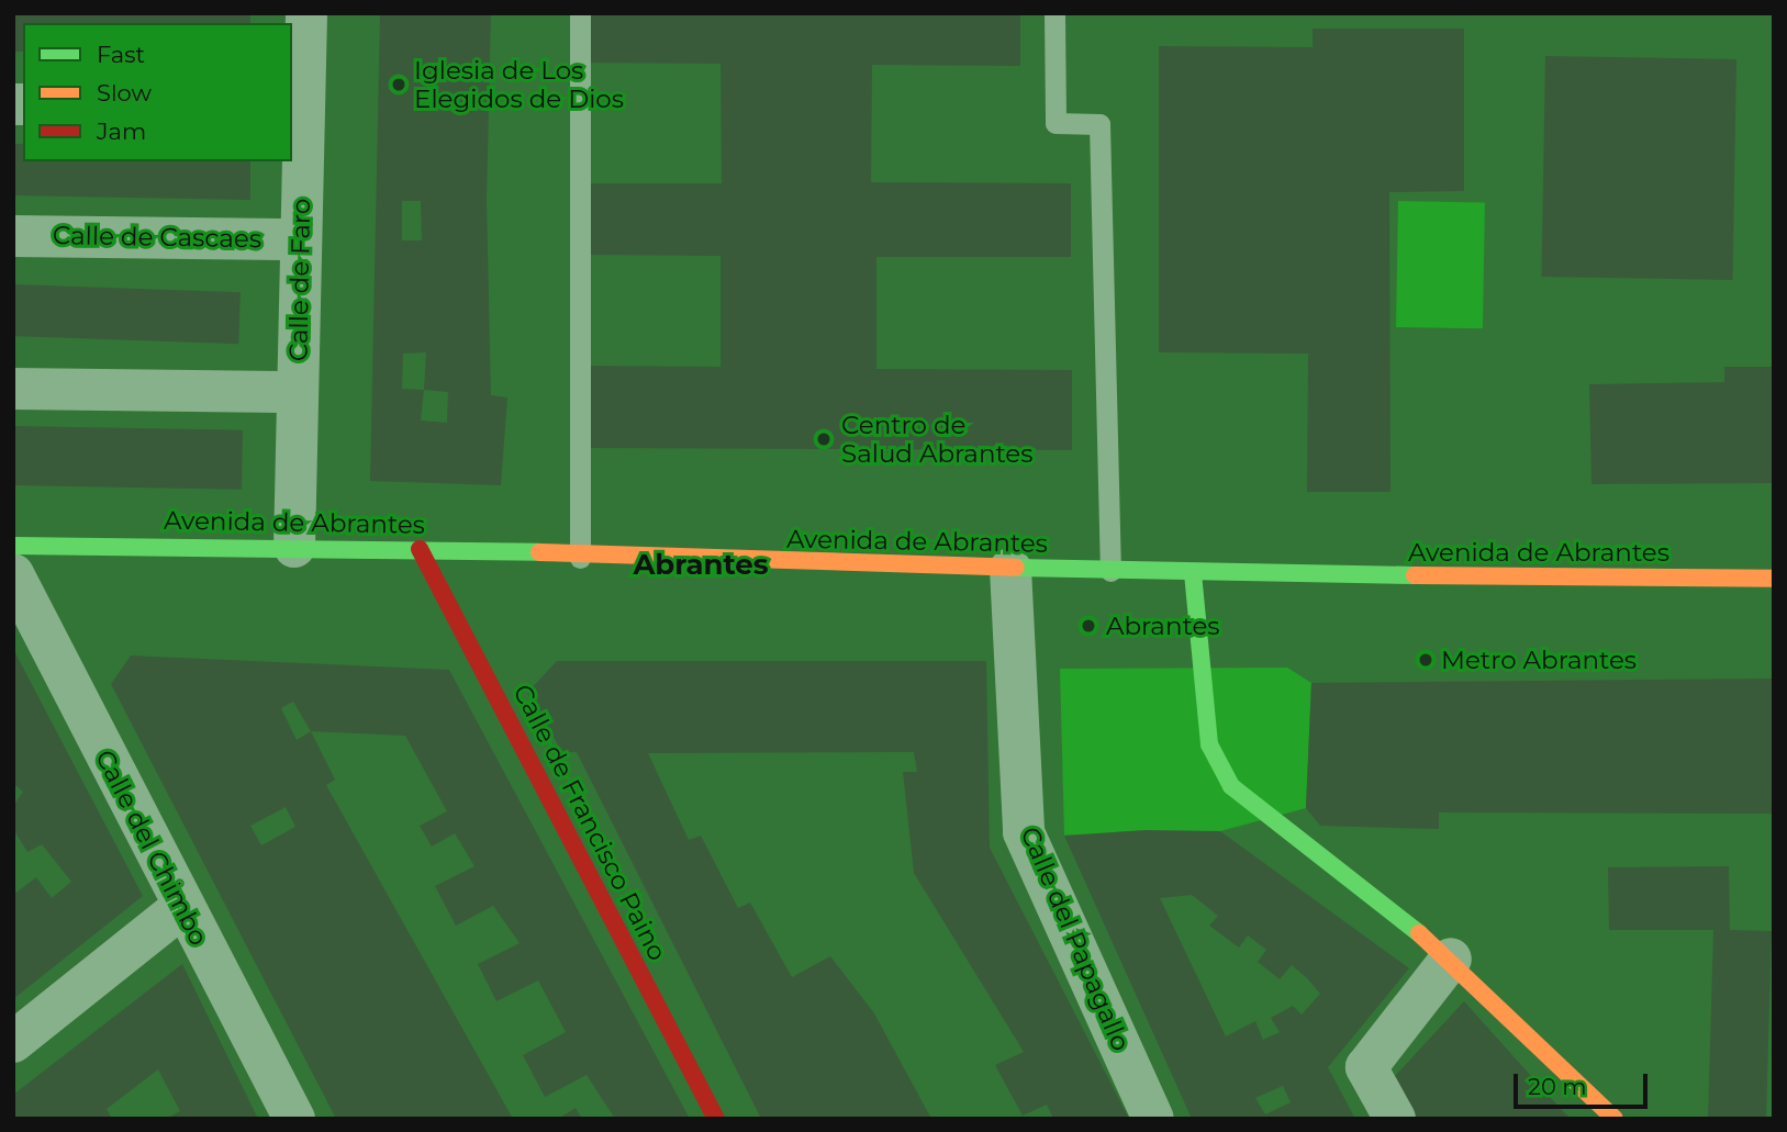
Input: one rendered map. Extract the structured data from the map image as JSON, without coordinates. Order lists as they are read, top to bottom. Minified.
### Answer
{"streets":{"street":["Calle de Cascaes","Calle de Faro","Avenida de Abrantes","Calle de Francisco Paino","Calle del Chimbo","Calle del Papagallo"]},"crossings":[["Calle de Cascaes","Calle de Faro"],["Calle de Faro","Avenida de Abrantes"],["Avenida de Abrantes","Calle de Francisco Paino"],["Avenida de Abrantes","Calle del Papagallo"]],"districts":["Abrantes"],"places":["Iglesia de Los Elegidos de Dios","Centro de Salud Abrantes","Abrantes","Metro Abrantes"],"legend":["Fast","Slow","Jam"],"scale_bar":"20 m"}
